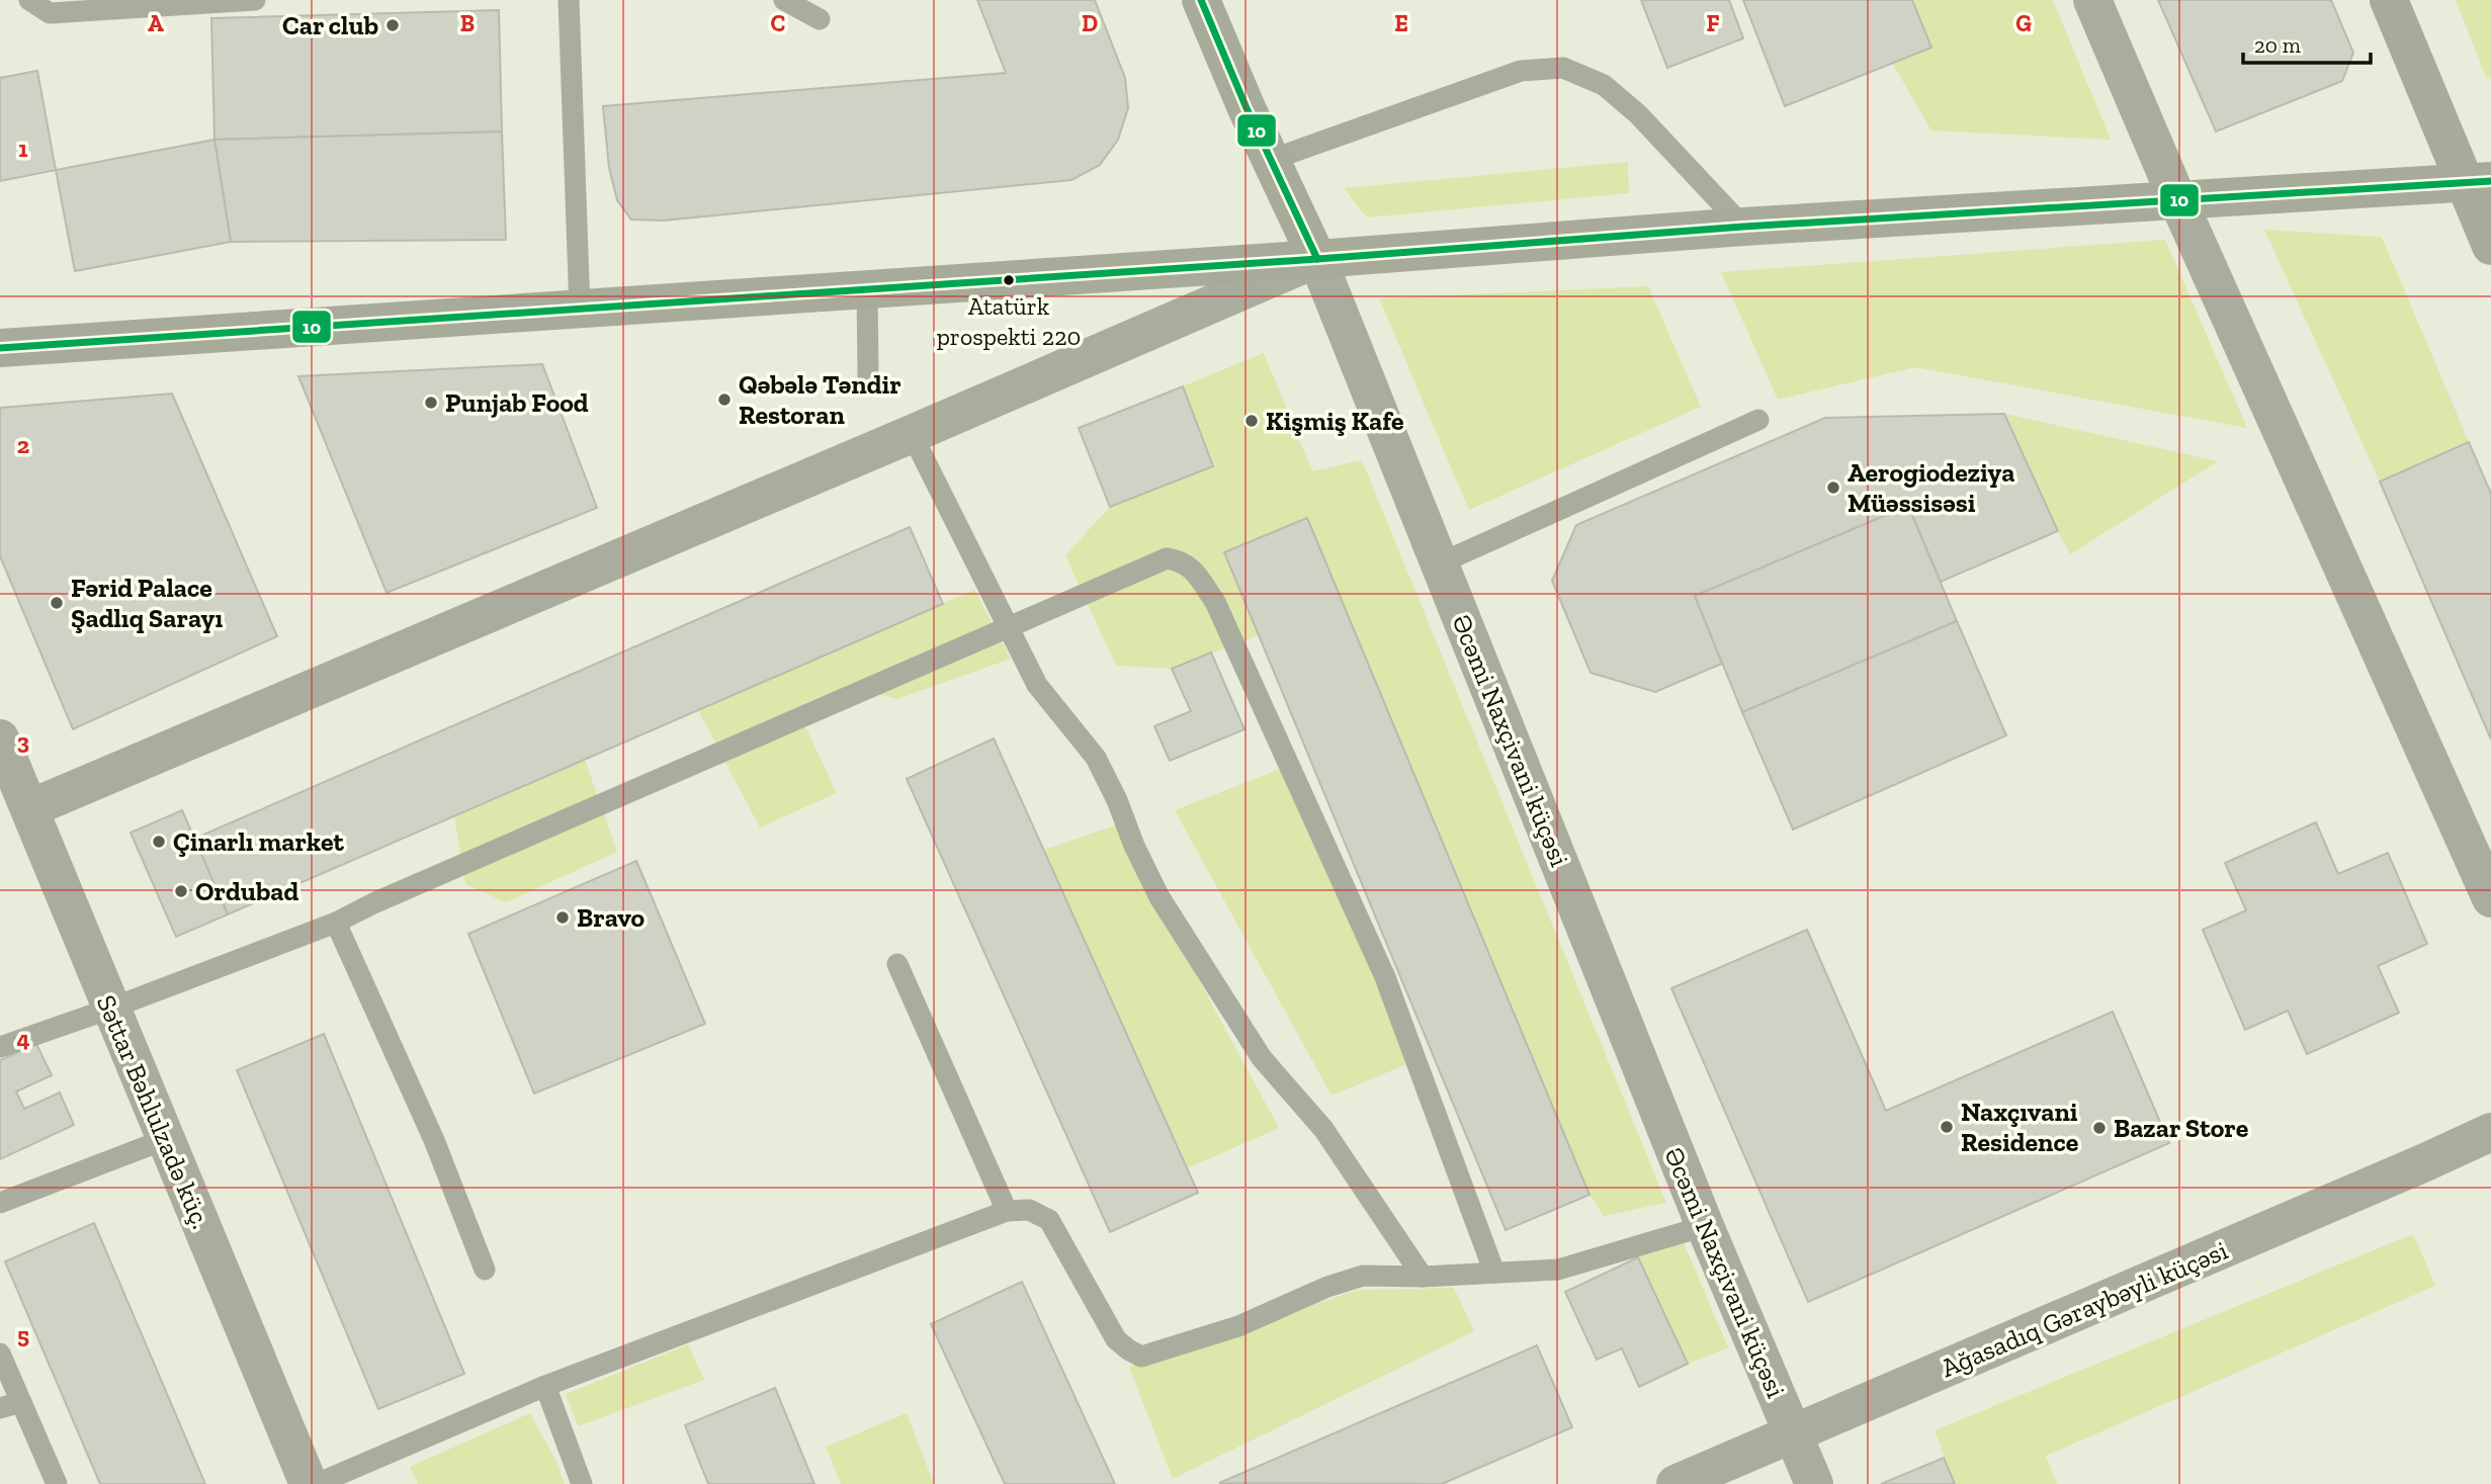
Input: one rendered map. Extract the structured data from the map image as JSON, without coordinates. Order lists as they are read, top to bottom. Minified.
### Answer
{"streets":{"main road":["Əcəmi Naxçivani küçəsi"],"street":["Səttar Bəhlulzadə küç.","Ağasadıq Gəraybəyli küçəsi"]},"crossings":[["Əcəmi Naxçivani küçəsi","Ağasadıq Gəraybəyli küçəsi"]],"places":["Car club","Atatürk prospekti 220","Qəbələ Təndir Restoran","Punjab Food","Kişmiş Kafe","Aerogiodeziya Müəssisəsi","Fərid Palace Şadlıq Sarayı","Çinarlı market","Ordubad","Bravo","Naxçıvani Residence","Bazar Store"],"lines":["transit line 10"],"scale_bar":"20 m","grid":{"columns":["A","B","C","D","E","F","G"],"rows":["1","2","3","4","5"]}}
